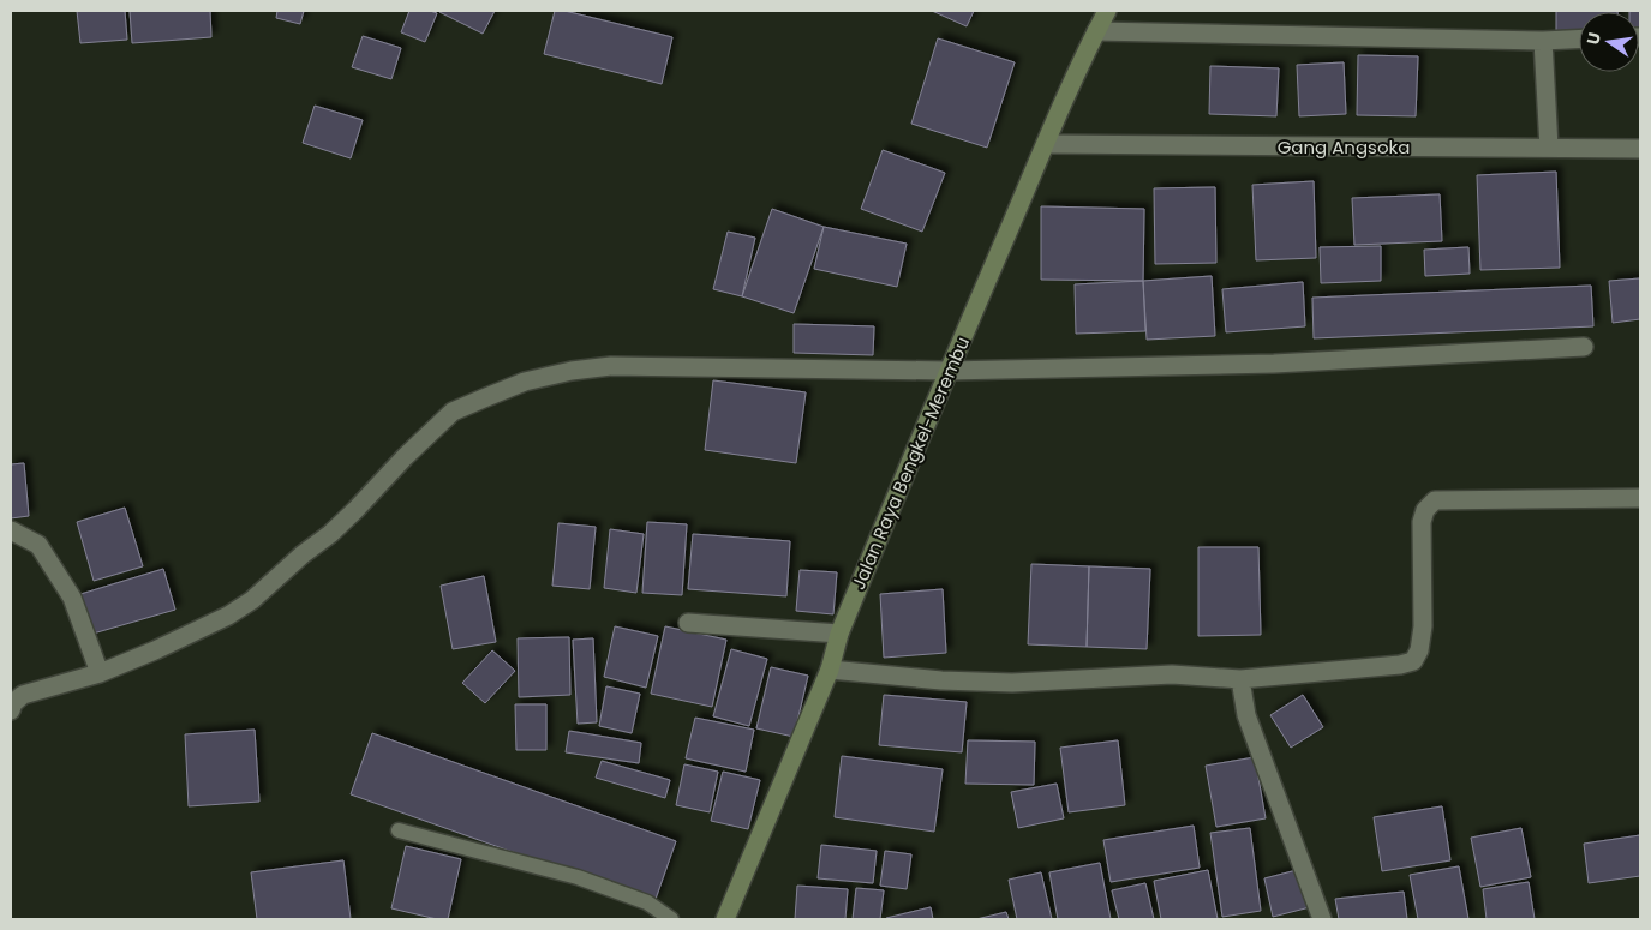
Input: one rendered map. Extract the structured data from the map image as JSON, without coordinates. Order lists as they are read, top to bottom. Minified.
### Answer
{"streets":{"street":["Gang Angsoka","Jalan Raya Bengkel-Merembu"]},"crossings":[["Gang Angsoka","Jalan Raya Bengkel-Merembu"]],"north":"left"}
